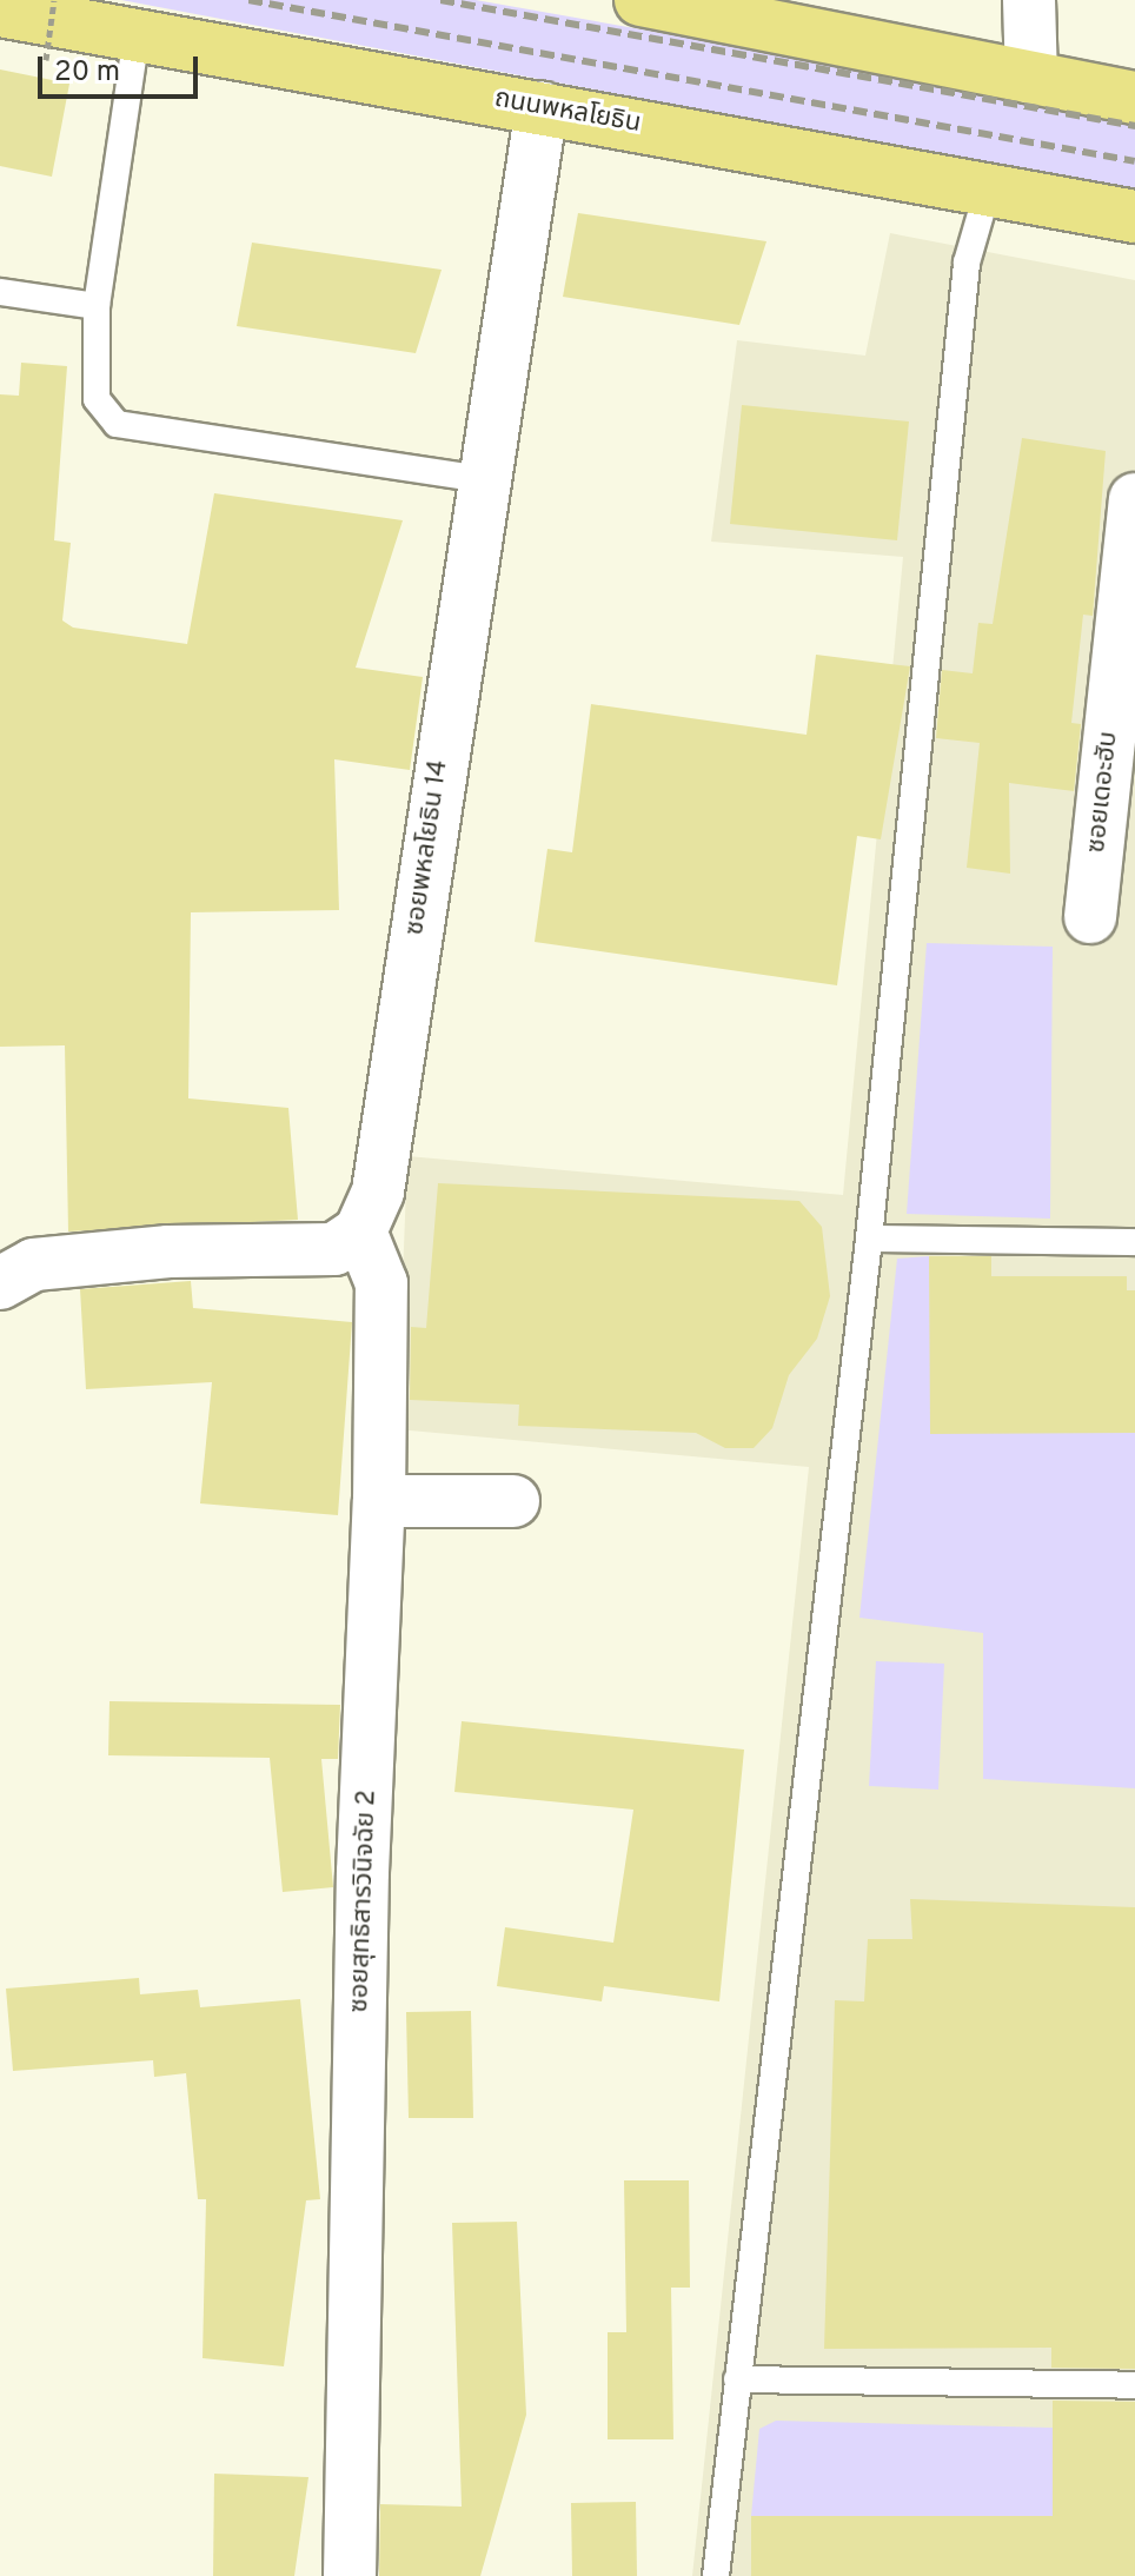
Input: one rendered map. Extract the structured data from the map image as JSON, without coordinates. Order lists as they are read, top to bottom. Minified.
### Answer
{"streets":{"main road":["ถนนพหลโยธิน"],"street":["ซอยเดอะฮับ","ซอยพหลโยธิน 14","ซอยสุทธิสารวินิจฉัย 2"]},"crossings":[["ถนนพหลโยธิน","ซอยพหลโยธิน 14"],["ซอยพหลโยธิน 14","ซอยสุทธิสารวินิจฉัย 2"]],"scale_bar":"20 m"}
